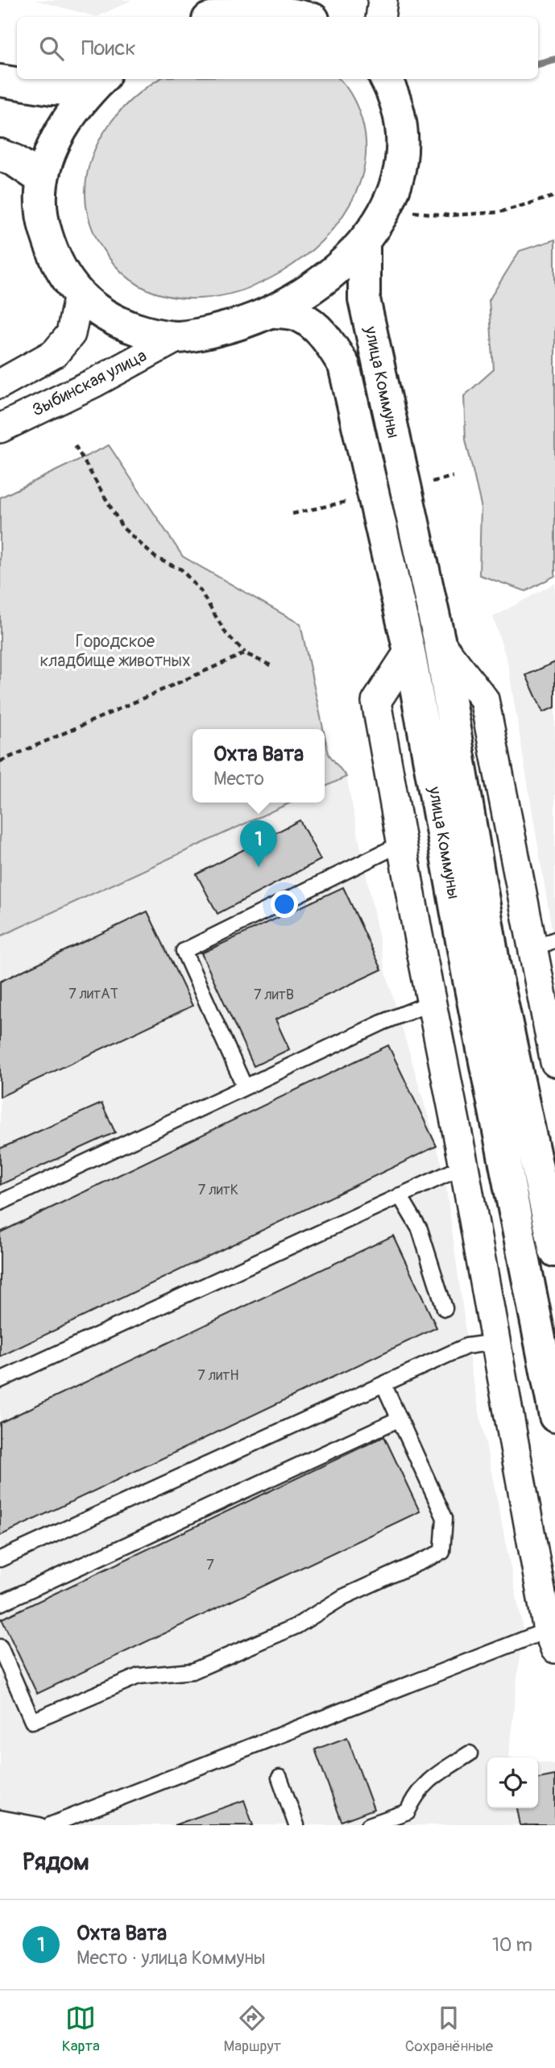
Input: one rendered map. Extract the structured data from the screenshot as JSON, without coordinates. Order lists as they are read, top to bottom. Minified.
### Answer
{"streets":{"street":["улица Коммуны","Зыбинская улица"]},"parks":["Городское кладбище животных"],"house_numbers":["7 литАТ","7 литВ","7 литК","7 литН","7"],"page":{"search":"Поиск","popup":["Охта Вата","Место"],"pins":"1","heading":"Рядом","list":[{"mark":"1","name":"Охта Вата","note":"Место · улица Коммуны","value":"10 m"}],"nav":["Карта","Маршрут","Сохранённые"]}}
